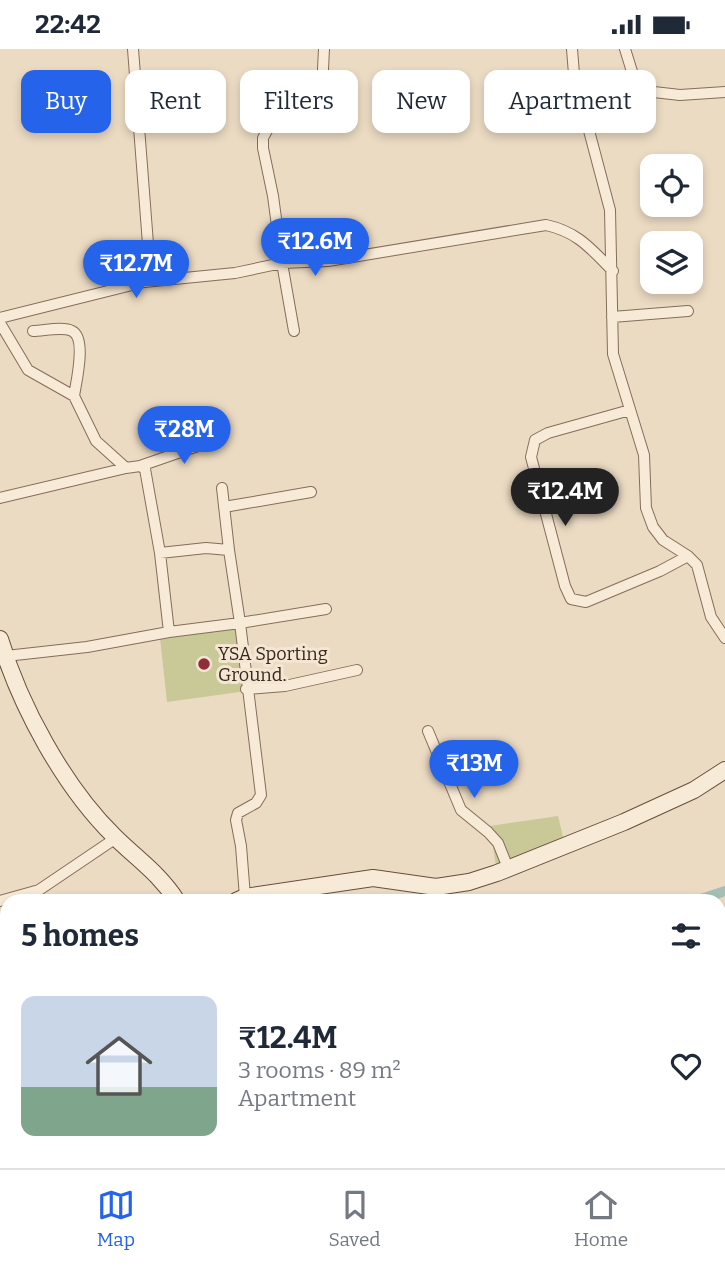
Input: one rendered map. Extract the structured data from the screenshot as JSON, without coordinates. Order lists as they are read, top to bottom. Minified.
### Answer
{"places":["YSA Sporting Ground."],"page":{"status":"22:42","chip":["Buy","Rent","Filters","New","Apartment"],"price":["₹12.6M","₹12.7M","₹28M","₹12.4M","₹13M"],"heading":"5 homes","list":[{"name":"₹12.4M","note":"3 rooms · 89 m² · Apartment"}],"tabs":["Map","Saved","Home"]}}
